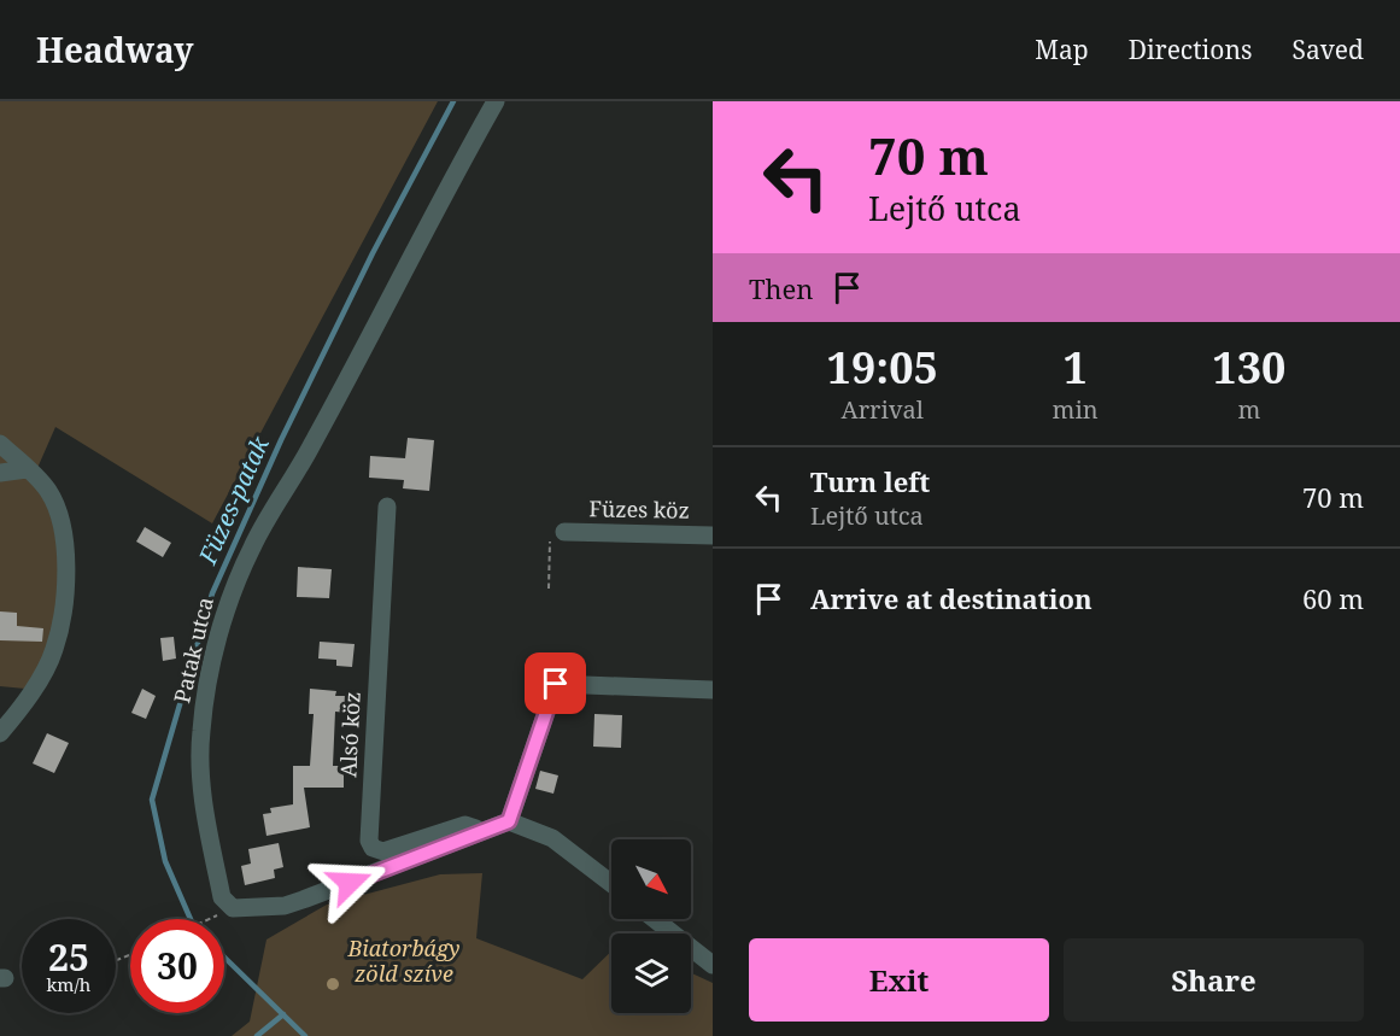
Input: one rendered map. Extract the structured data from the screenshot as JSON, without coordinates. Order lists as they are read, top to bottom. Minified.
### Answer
{"streets":{"street":["Füzes köz","Patak utca","Alsó köz"]},"crossings":[["Patak utca","Alsó köz"]],"water":["Füzes-patak"],"parks":["Biatorbágy zöld szíve"],"north":"bottom right","page":{"header":"Headway","nav":["Map","Directions","Saved"],"turn":["70 m","Lejtő utca"],"then":"Then","eta":["19:05","Arrival","1","min","130","m"],"list":[{"name":"Turn left","note":"Lejtő utca","value":"70 m"},{"name":"Arrive at destination","value":"60 m"}],"speed":"25 km/h","limit":"30","buttons":["Exit","Share"]}}
